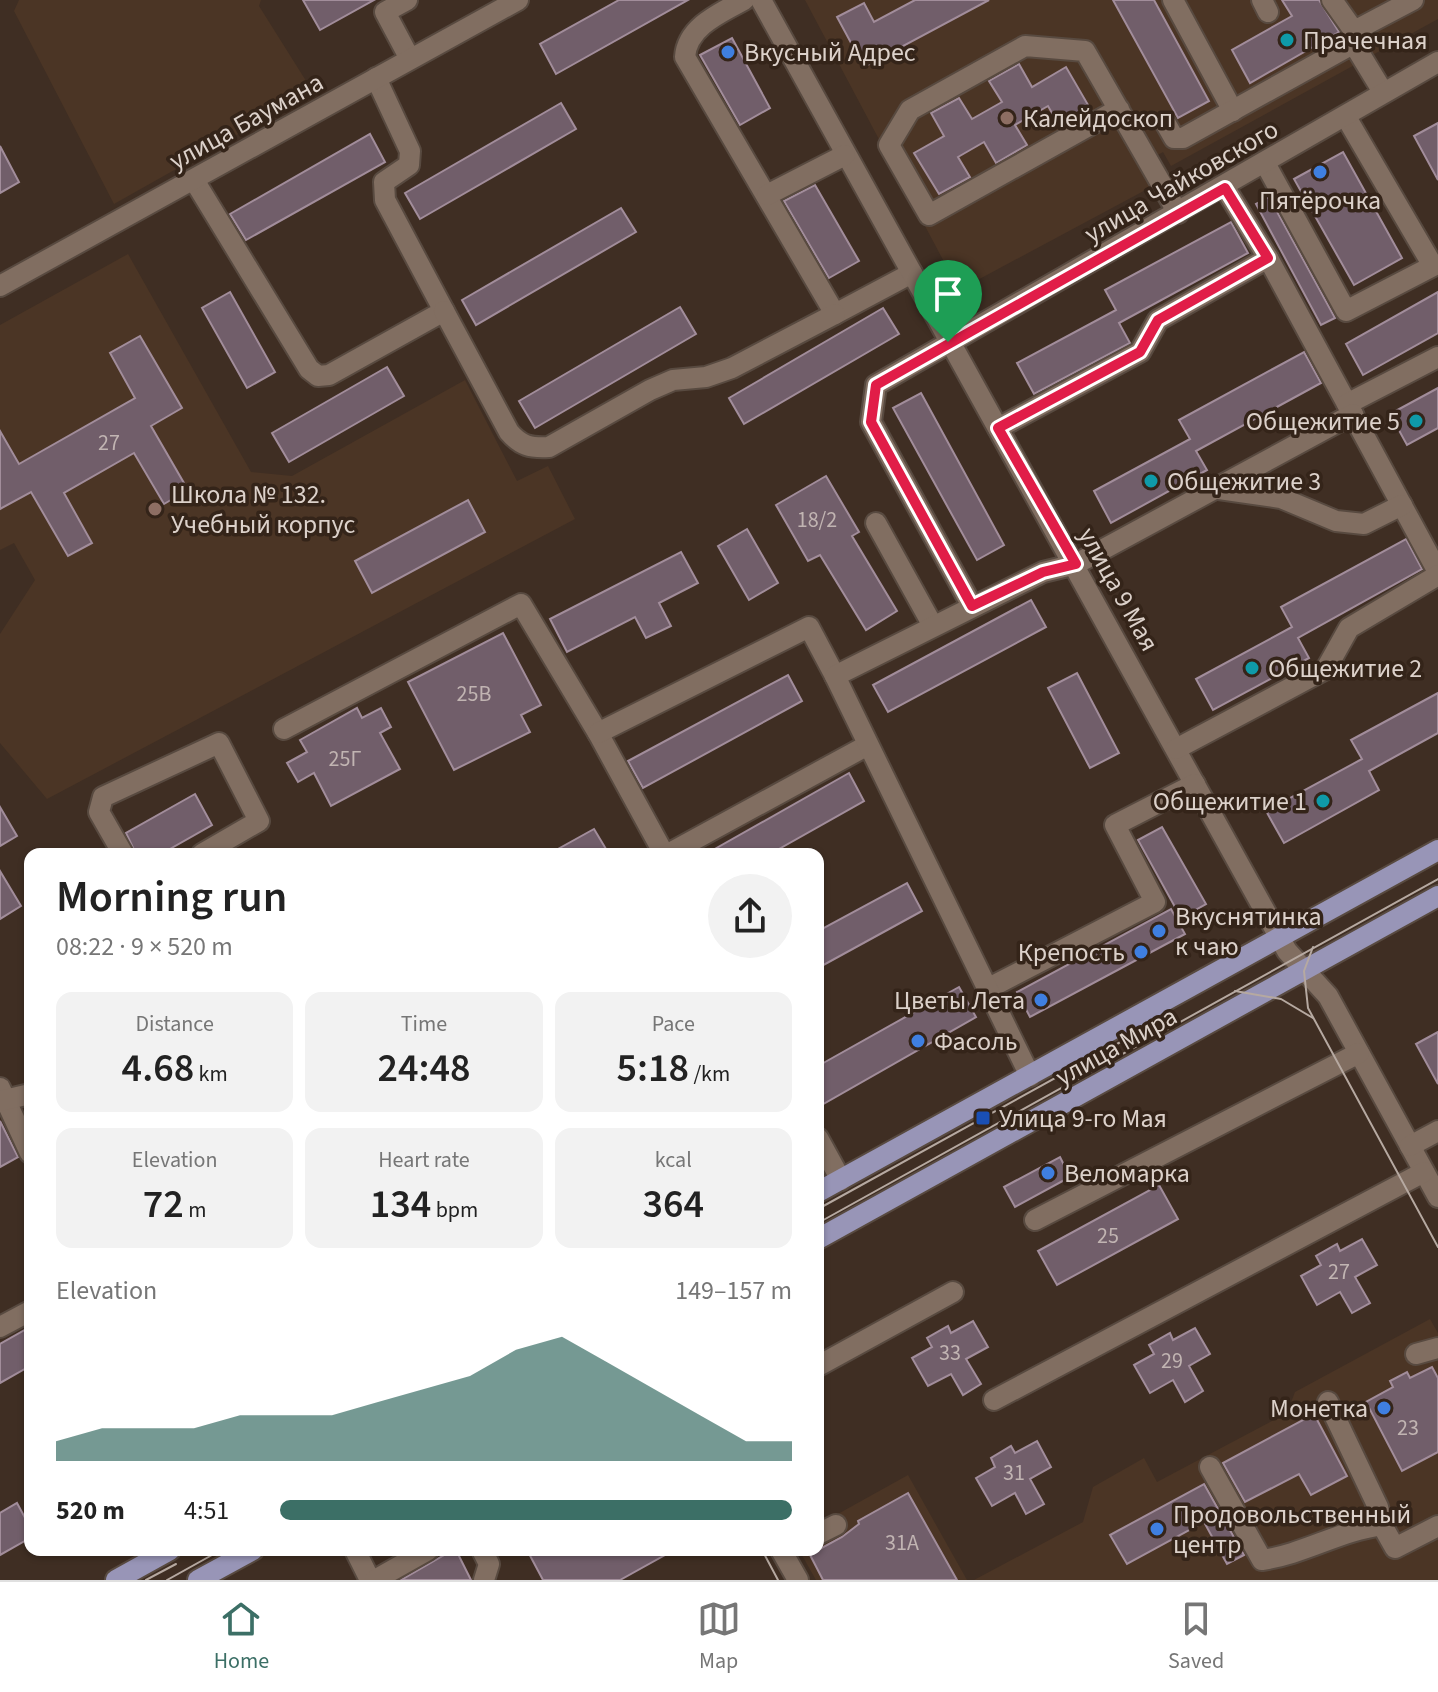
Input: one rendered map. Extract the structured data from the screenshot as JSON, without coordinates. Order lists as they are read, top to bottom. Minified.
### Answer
{"streets":{"main road":["улица Мира"],"street":["улица Баумана","улица Чайковского","улица 9 Мая"]},"crossings":[["улица Чайковского","улица 9 Мая"],["улица 9 Мая","улица Мира"]],"places":{"other":["Прачечная","Вкусный Адрес","Калейдоскоп","Пятёрочка","Общежитие 5","Общежитие 3","Школа № 132. Учебный корпус","Общежитие 2","Общежитие 1","Вкуснятинка к чаю","Крепость","Цветы Лета","Фасоль","Веломарка","Монетка","Продовольственный центр"],"transit":["Улица 9-го Мая"]},"house_numbers":["27","18/2","25В","25Г","25","27","33","29","23","31","31А"],"page":{"heading":["Morning run","08:22 · 9 × 520 m"],"stats":[["Distance","4.68 km"],["Time","24:48"],["Pace","5:18 /km"],["Elevation","72 m"],["Heart rate","134 bpm"],["kcal","364"]],"chart":["Elevation","149–157 m"],"list":[{"name":"520 m","note":"4:51"}],"tabs":["Home","Map","Saved"]}}
